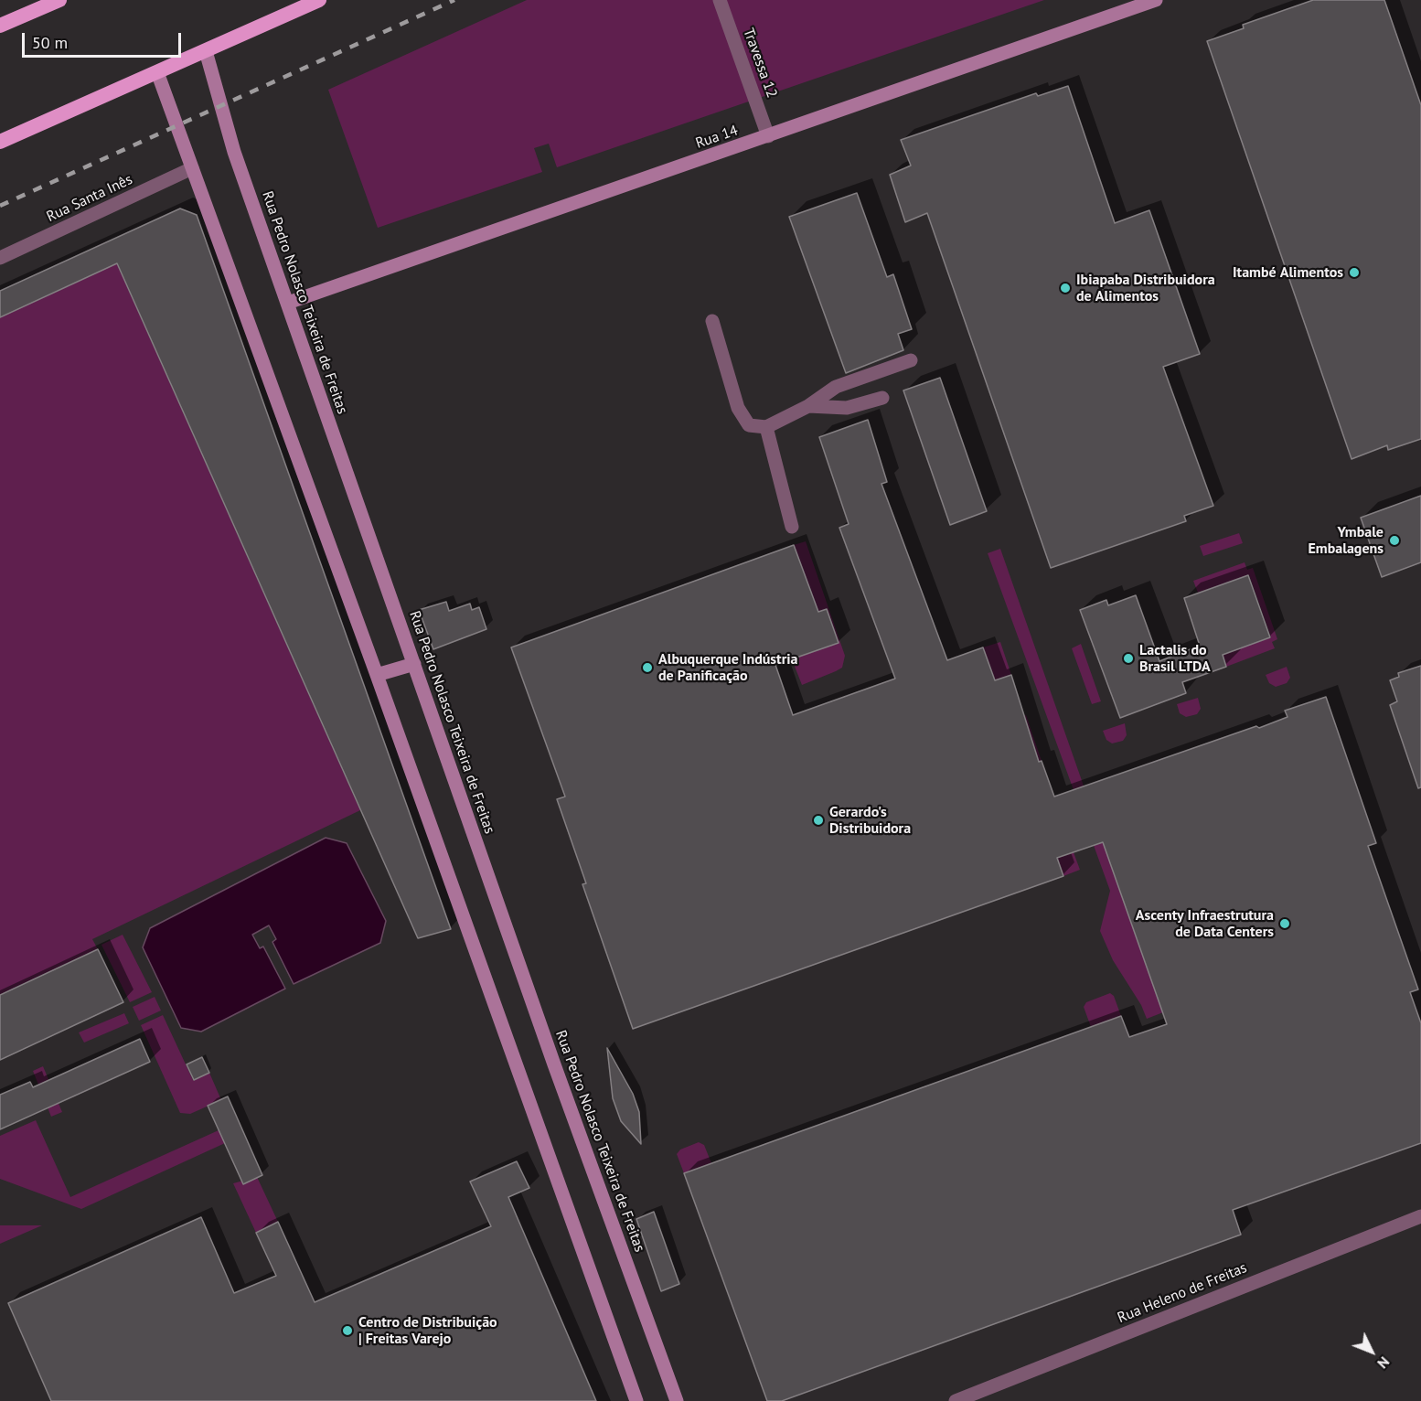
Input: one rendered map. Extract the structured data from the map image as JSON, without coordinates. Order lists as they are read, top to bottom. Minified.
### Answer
{"streets":{"main road":["Rua 14","Rua Pedro Nolasco Teixeira de Freitas"],"street":["Travessa 12","Rua Santa Inês","Rua Heleno de Freitas"]},"crossings":[["Travessa 12","Rua 14"],["Rua 14","Rua Pedro Nolasco Teixeira de Freitas"]],"places":["Itambé Alimentos","Ibiapaba Distribuidora de Alimentos","Ymbale Embalagens","Lactalis do Brasil LTDA","Albuquerque Indústria de Panificação","Gerardo's Distribuidora","Ascenty Infraestrutura de Data Centers","Centro de Distribuição | Freitas Varejo"],"scale_bar":"50 m","north":"bottom right"}
